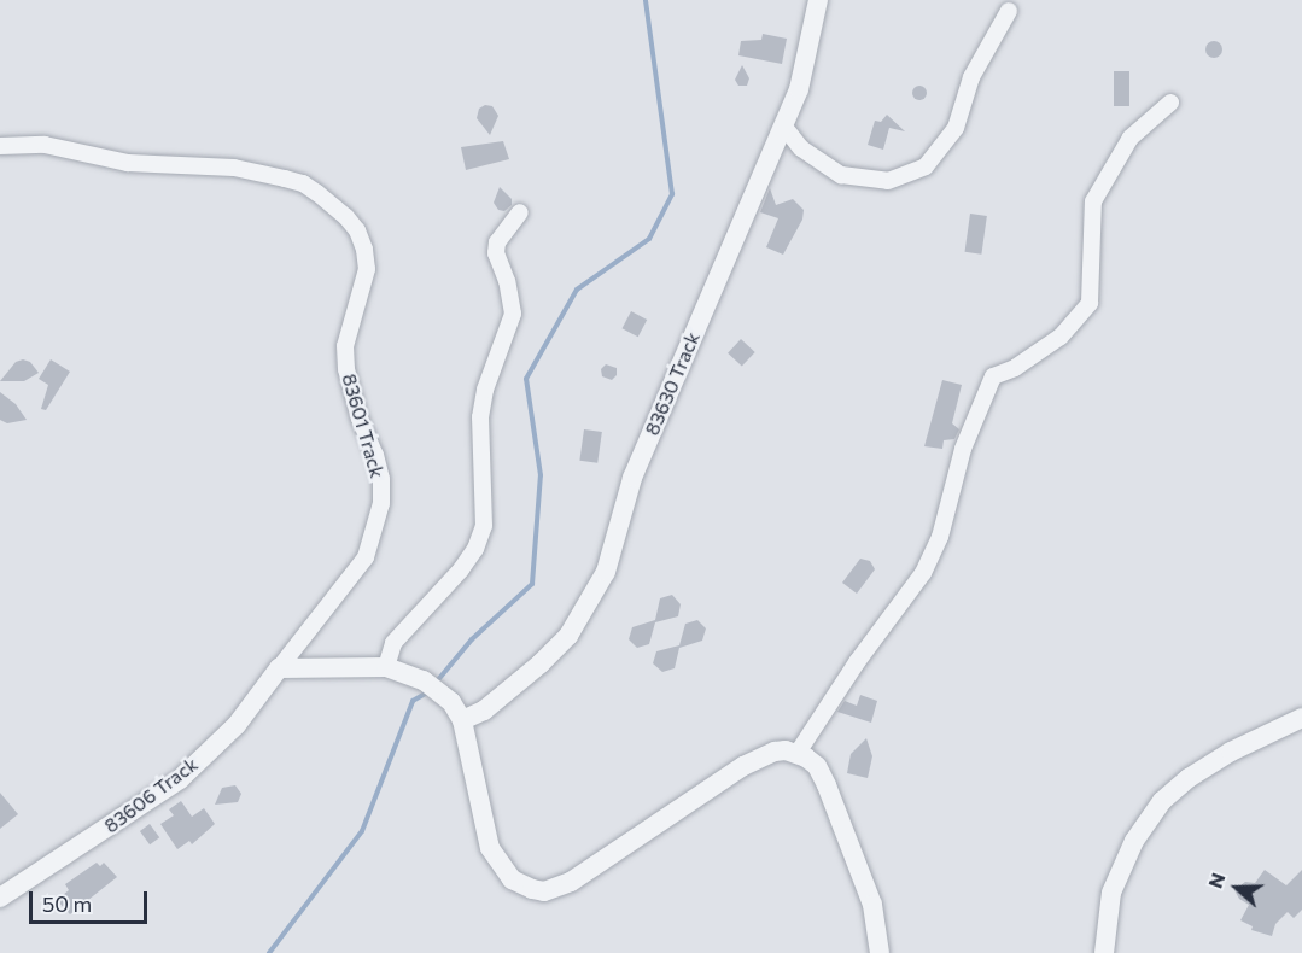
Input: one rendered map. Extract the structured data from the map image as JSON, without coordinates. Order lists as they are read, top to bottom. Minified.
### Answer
{"streets":{"street":["83630 Track","83601 Track","83606 Track"]},"crossings":[["83601 Track","83606 Track"]],"scale_bar":"50 m","north":"left"}
